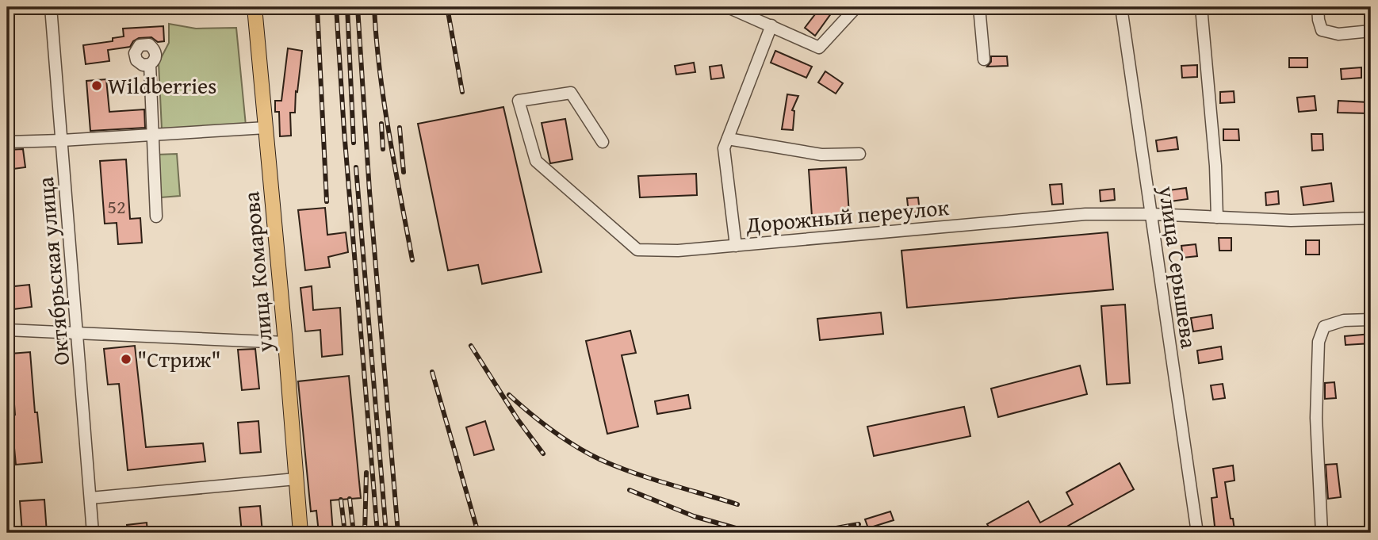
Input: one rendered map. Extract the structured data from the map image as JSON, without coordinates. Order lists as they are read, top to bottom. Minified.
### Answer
{"streets":{"main road":["улица Комарова"],"street":["Дорожный переулок","улица Серышева","Октябрьская улица"]},"crossings":[["Дорожный переулок","улица Серышева"]],"places":["Wildberries","\"Стриж\""],"house_numbers":["52"]}
